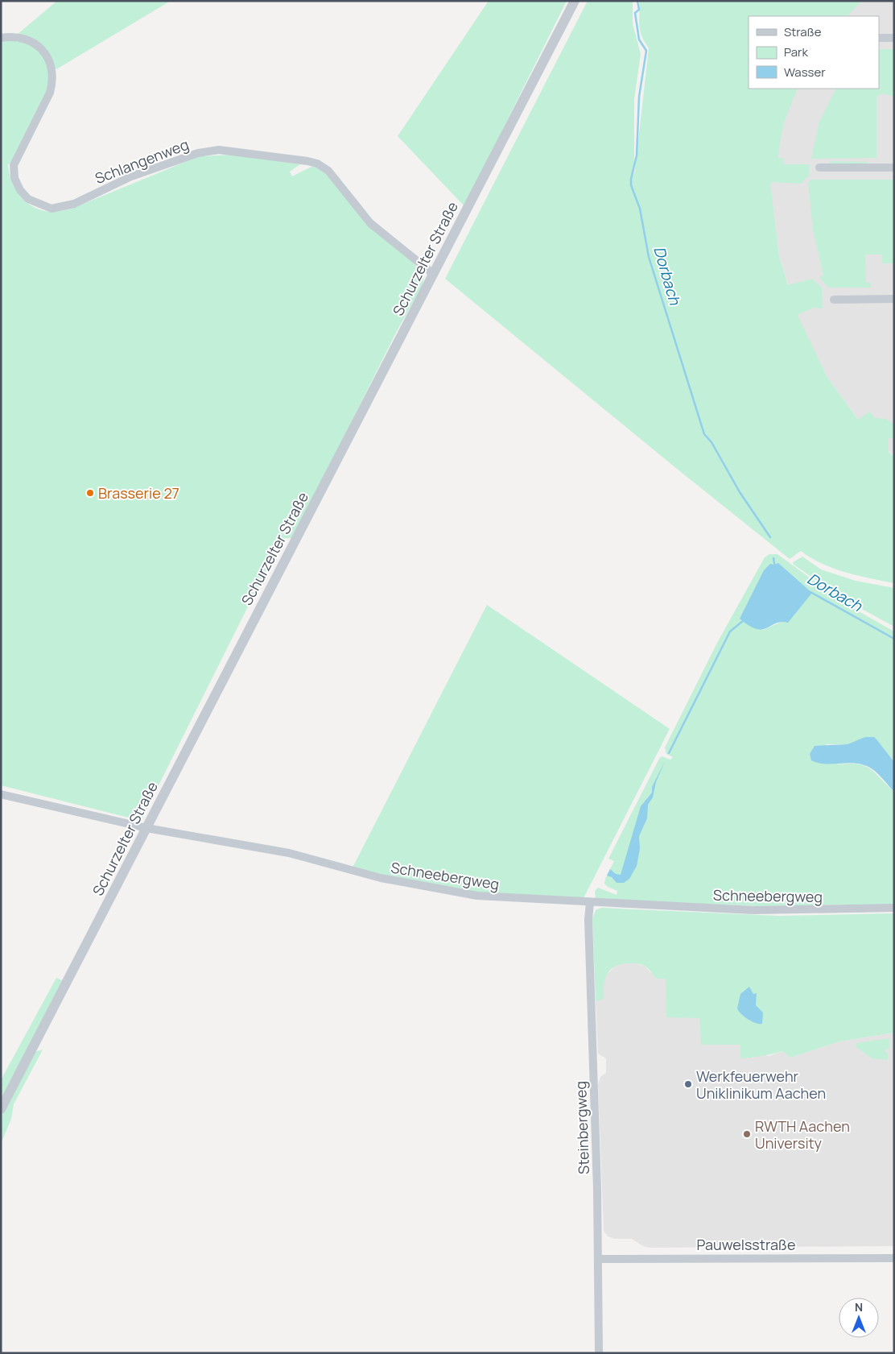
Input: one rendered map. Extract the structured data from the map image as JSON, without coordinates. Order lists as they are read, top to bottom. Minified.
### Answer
{"streets":{"street":["Schlangenweg","Schurzelter Straße","Schneebergweg","Steinbergweg","Pauwelsstraße"]},"crossings":[["Schlangenweg","Schurzelter Straße"],["Schurzelter Straße","Schneebergweg"],["Schneebergweg","Steinbergweg"],["Steinbergweg","Pauwelsstraße"]],"water":["Dorbach"],"places":["Brasserie 27","Werkfeuerwehr Uniklinikum Aachen","RWTH Aachen University"],"legend":["Straße","Park","Wasser"],"north":"top"}
